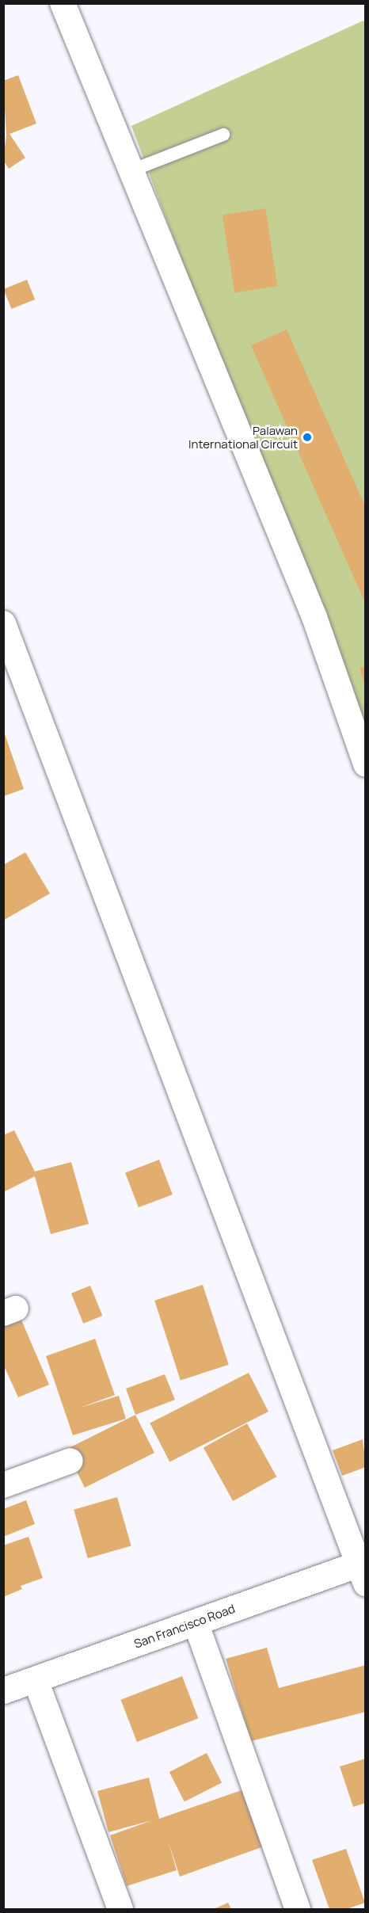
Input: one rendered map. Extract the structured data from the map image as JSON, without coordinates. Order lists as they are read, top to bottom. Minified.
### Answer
{"streets":{"street":["San Francisco Road"]},"places":["Palawan International Circuit"]}
